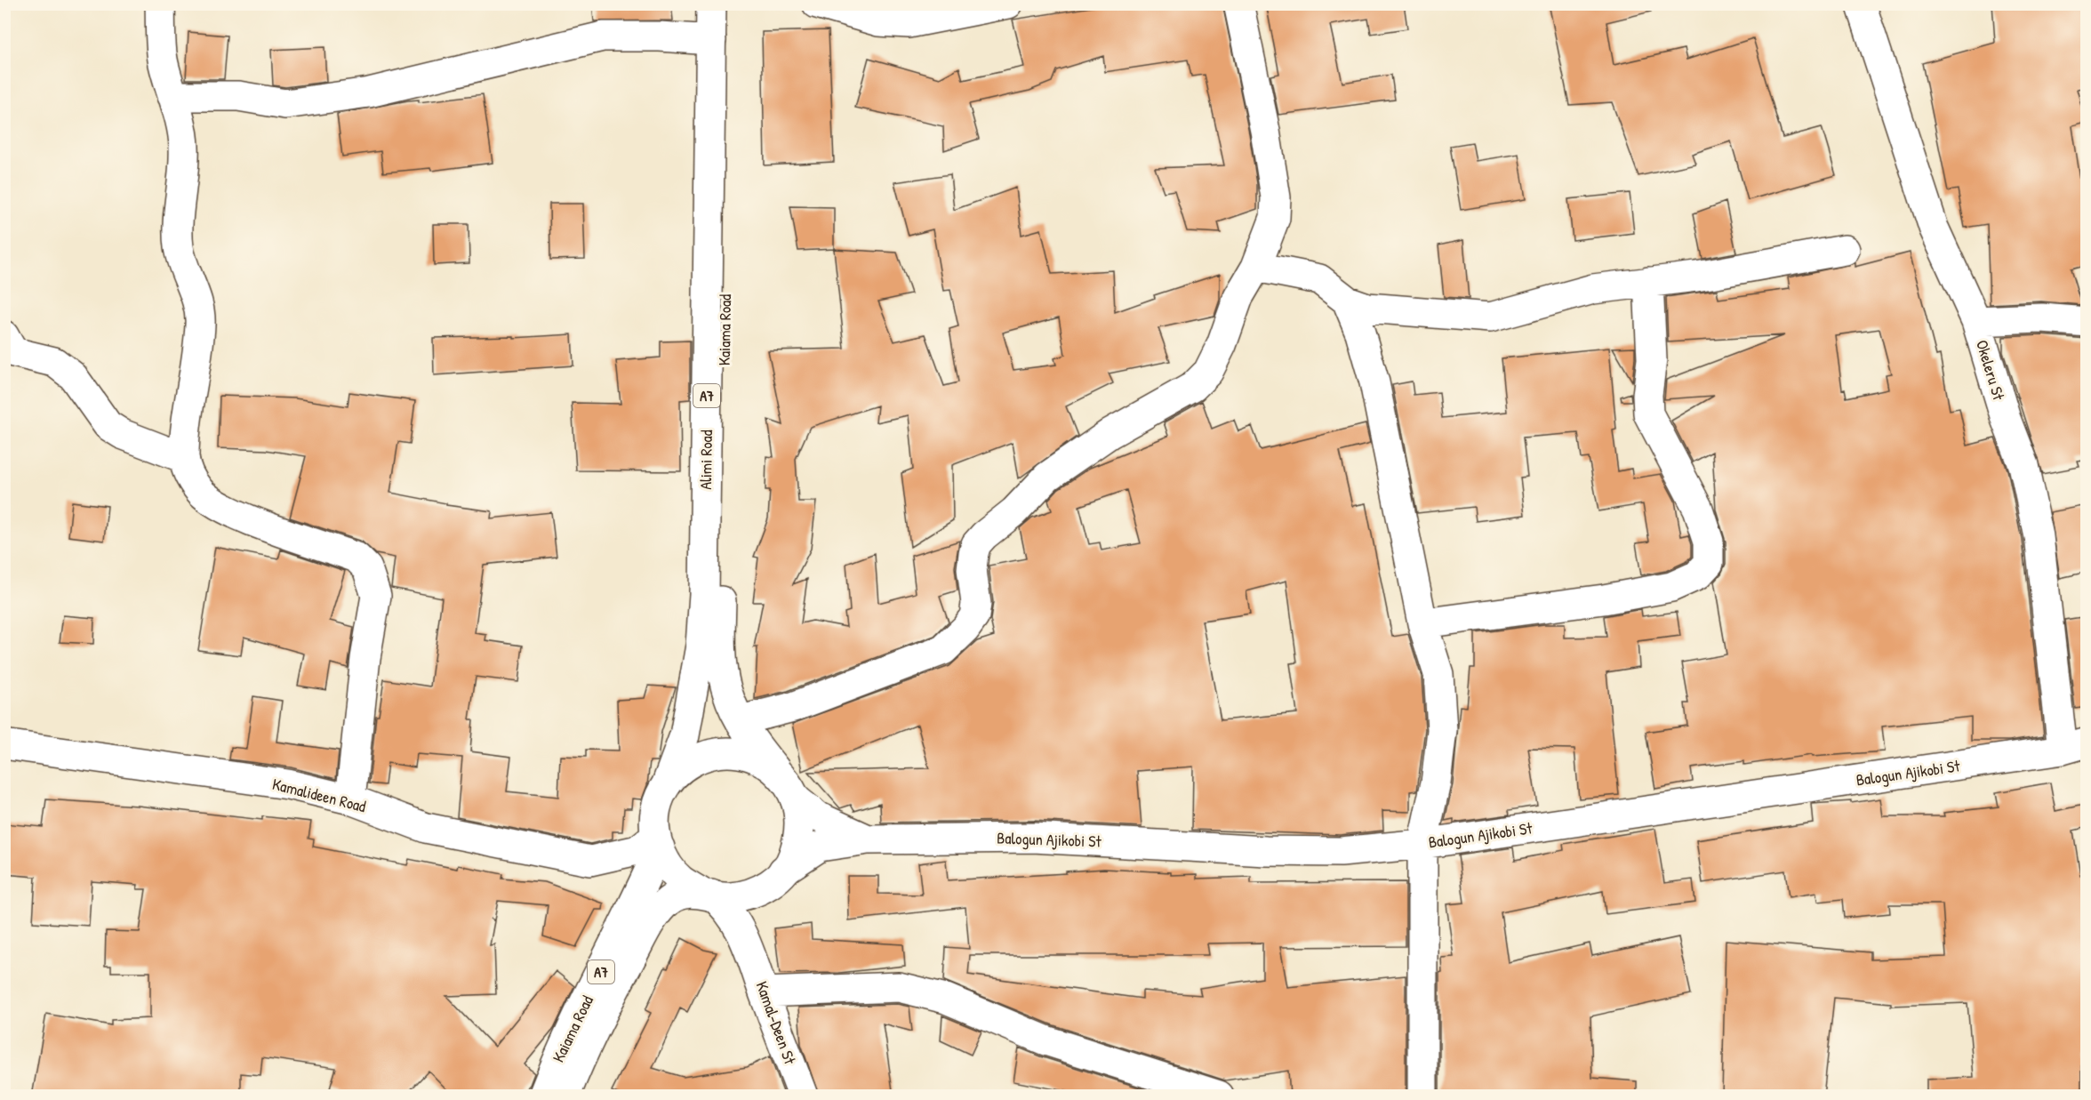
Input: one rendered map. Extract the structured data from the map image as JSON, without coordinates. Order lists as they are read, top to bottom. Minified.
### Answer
{"streets":{"main road":["Kaiama Road","Okeleru St","A7","Alimi Road","Balogun Ajikobi St","Kamalideen Road","Kamal-Deen St"]},"crossings":[["Kaiama Road","Alimi Road"],["Kaiama Road","Balogun Ajikobi St"],["Kaiama Road","Kamalideen Road"],["Kaiama Road","Kamal-Deen St"],["Okeleru St","Balogun Ajikobi St"],["Alimi Road","Balogun Ajikobi St"],["Alimi Road","Kamalideen Road"],["Alimi Road","Kamal-Deen St"],["Balogun Ajikobi St","Kamalideen Road"],["Balogun Ajikobi St","Kamal-Deen St"],["Kamalideen Road","Kamal-Deen St"]]}
